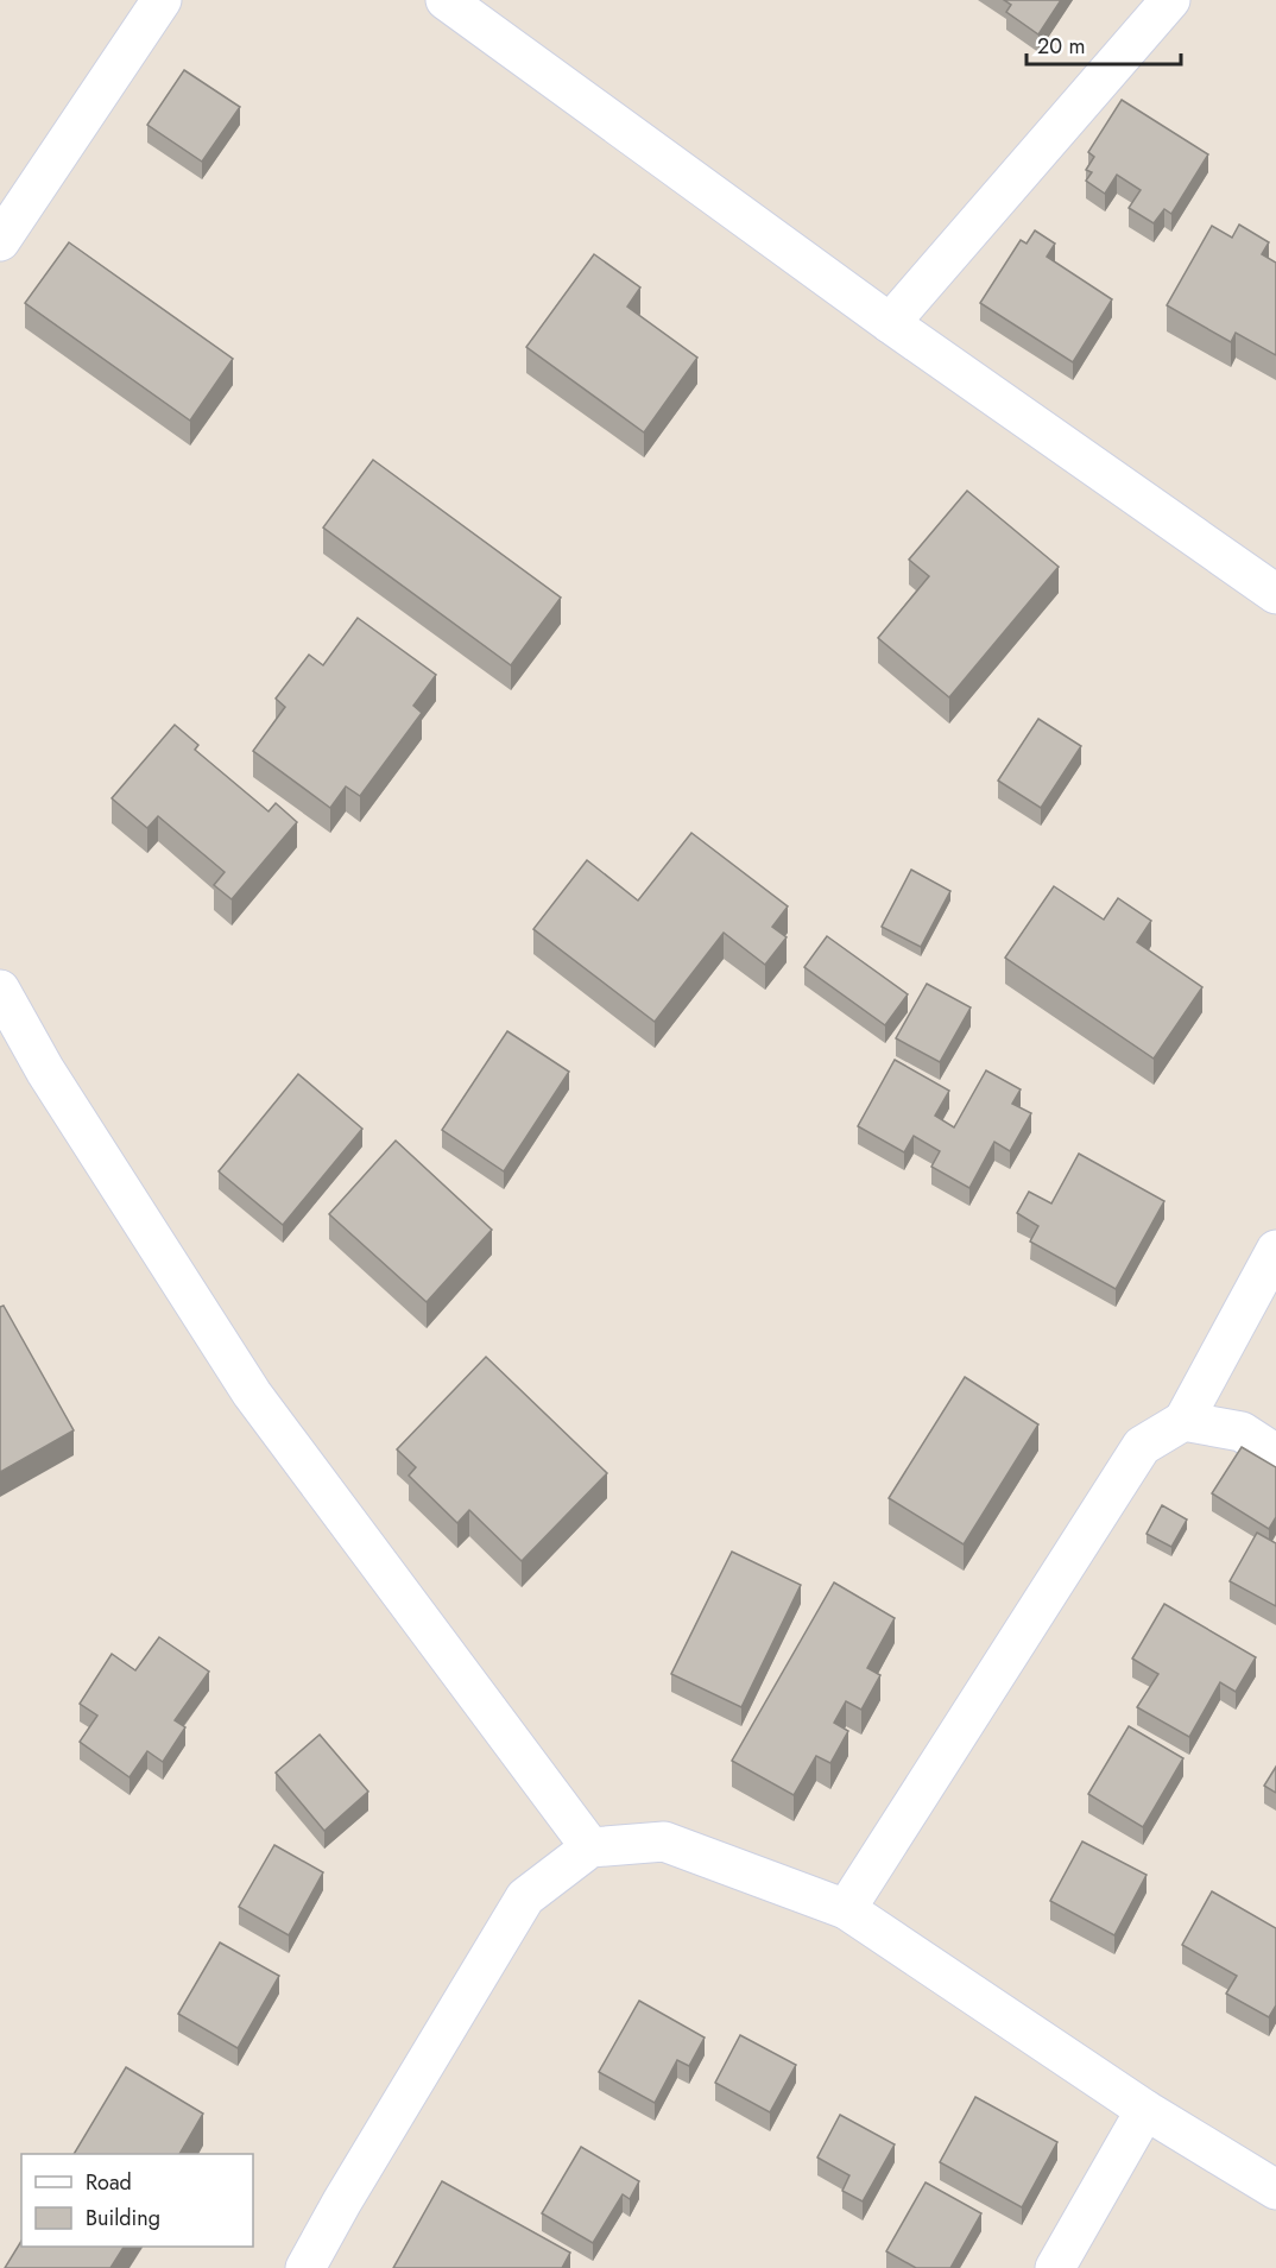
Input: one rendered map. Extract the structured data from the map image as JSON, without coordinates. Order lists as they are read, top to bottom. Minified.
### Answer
{"legend":["Road","Building"],"scale_bar":"20 m"}
